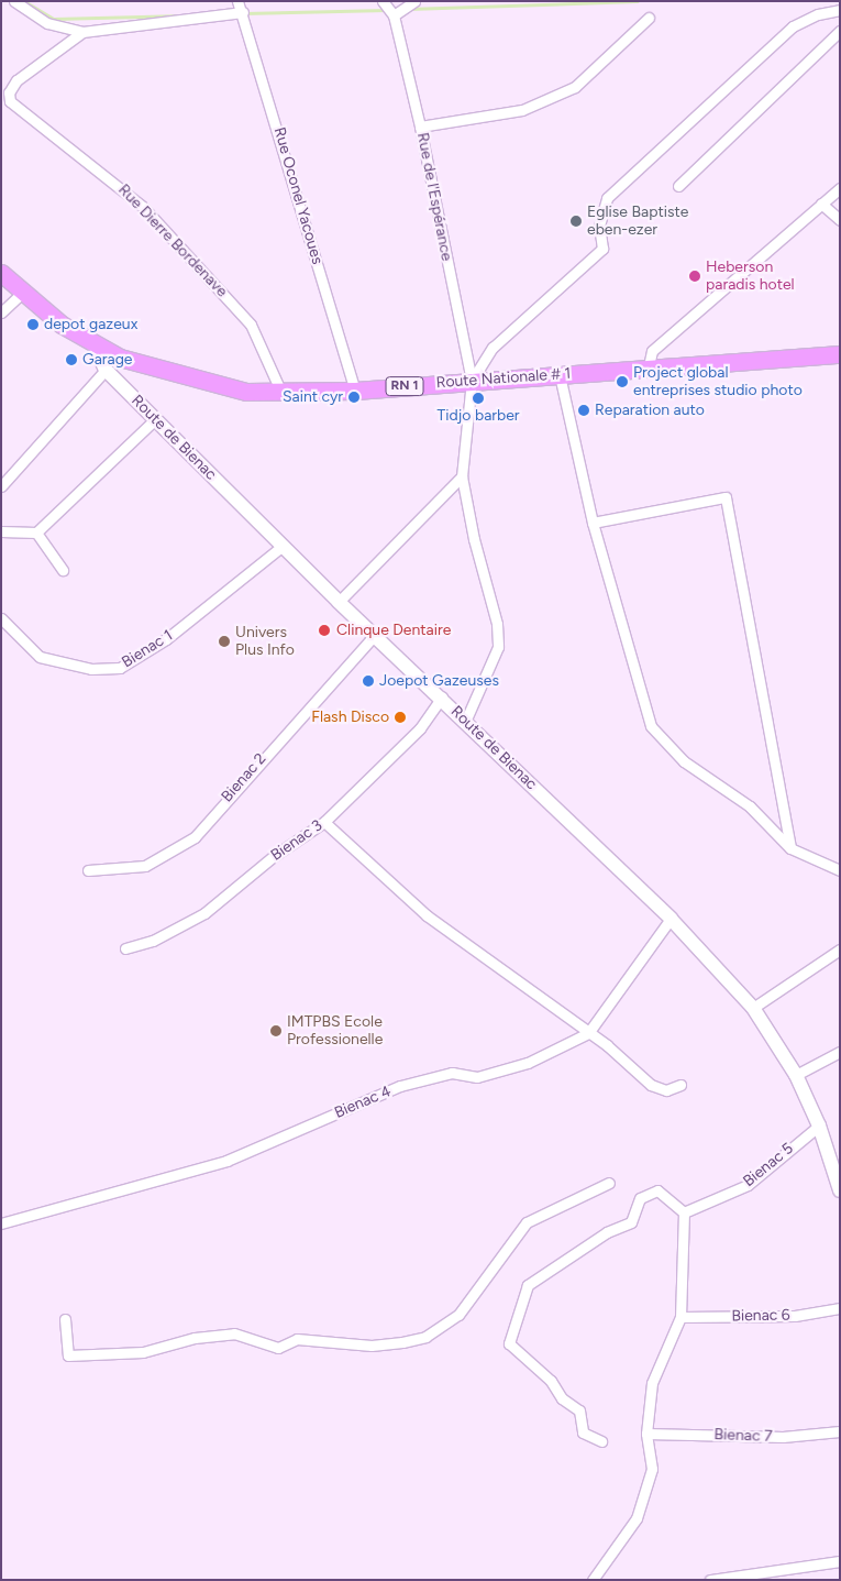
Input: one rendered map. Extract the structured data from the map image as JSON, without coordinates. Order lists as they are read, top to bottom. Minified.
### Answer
{"streets":{"main road":["Route Nationale # 1","RN 1","Route de Bienac"],"street":["Rue Oconel Yacoues","Rue de l'Espérance","Rue Dierre Bordenave","Bienac 1","Bienac 2","Bienac 3","Bienac 4","Bienac 5","Bienac 6","Bienac 7"]},"crossings":[["Rue Oconel Yacoues","Route Nationale # 1"],["Rue de l'Espérance","Route Nationale # 1"],["Rue Dierre Bordenave","Route Nationale # 1"],["Route Nationale # 1","Route de Bienac"],["Route de Bienac","Bienac 1"],["Route de Bienac","Bienac 2"],["Route de Bienac","Bienac 3"],["Route de Bienac","Bienac 4"],["Route de Bienac","Bienac 5"]],"places":["Eglise Baptiste eben-ezer","Heberson paradis hotel","depot gazeux","Garage","Project global entreprises studio photo","Saint cyr","Tidjo barber","Reparation auto","Clinque Dentaire","Univers Plus Info","Joepot Gazeuses","Flash Disco","IMTPBS Ecole Professionelle"]}
